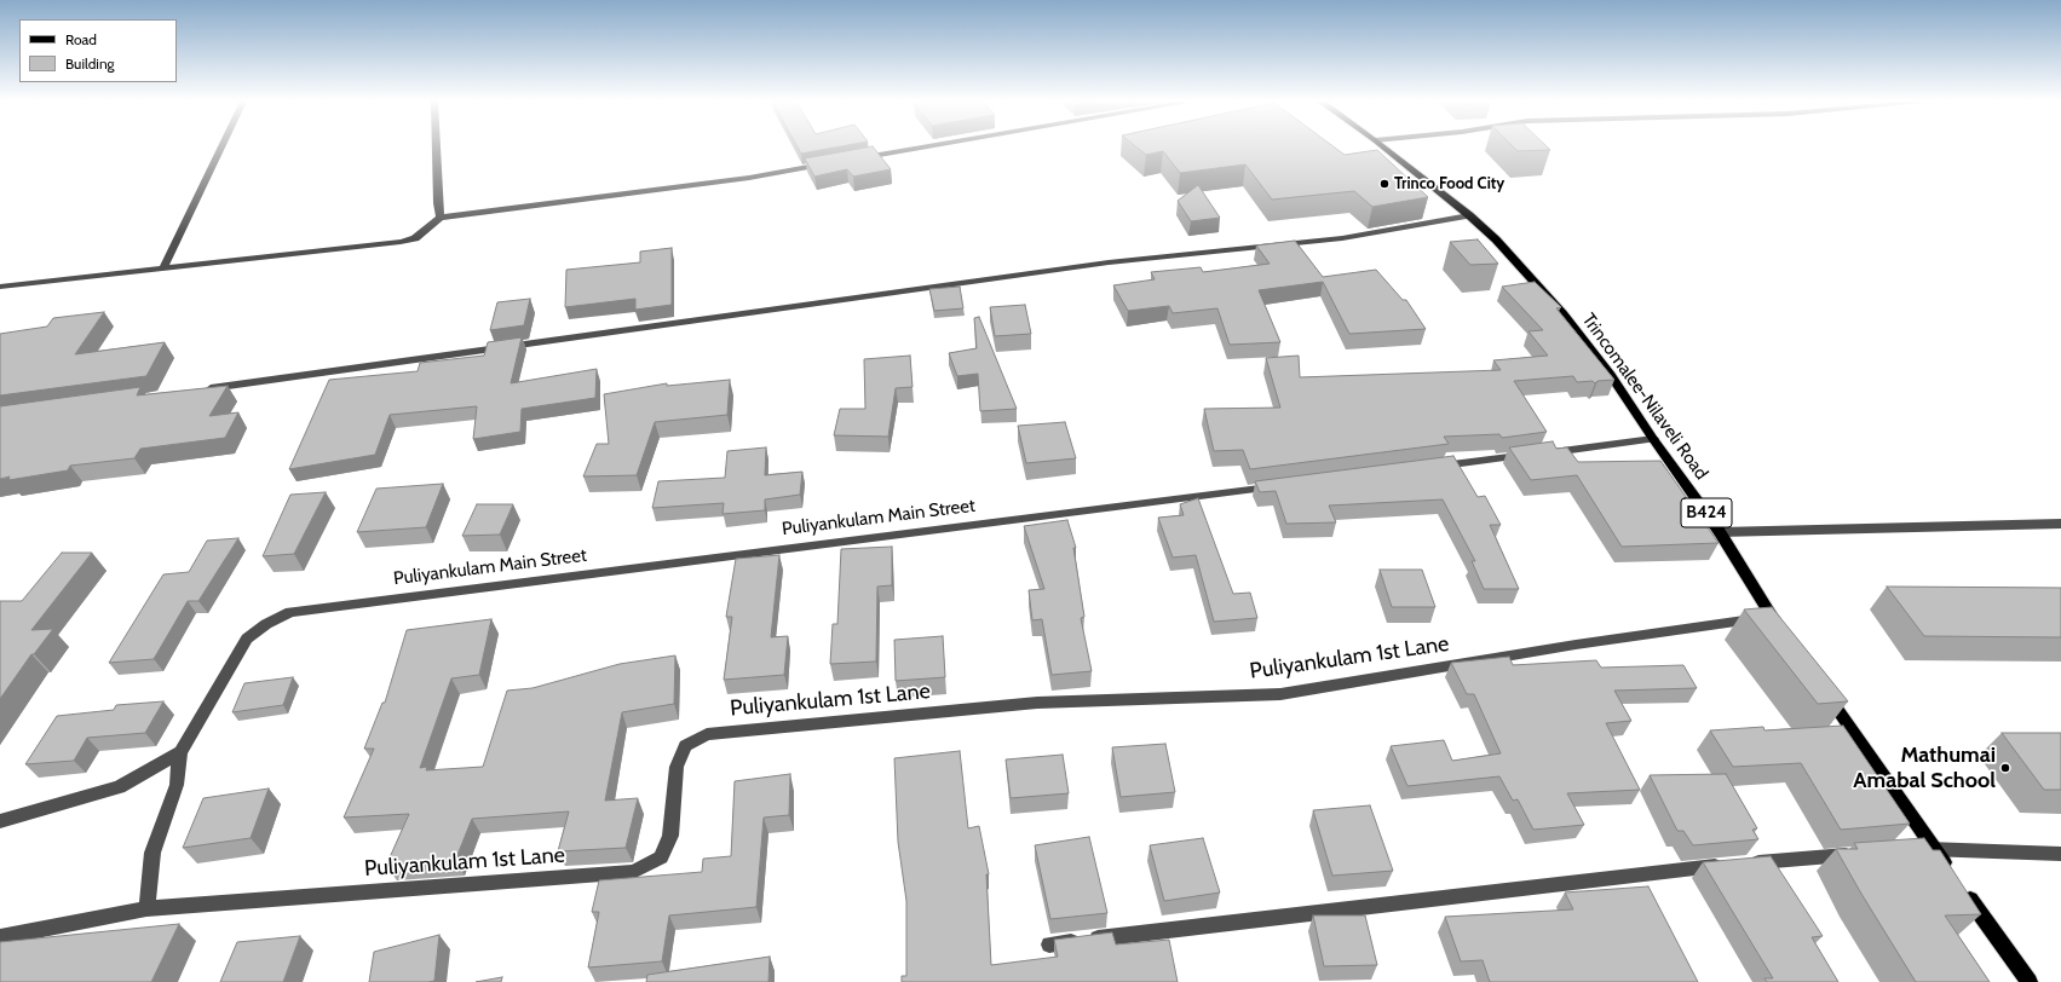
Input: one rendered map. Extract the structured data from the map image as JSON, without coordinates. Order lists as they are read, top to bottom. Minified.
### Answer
{"streets":{"main road":["Trincomalee-Nilaveli Road","B424"],"street":["Puliyankulam Main Street","Puliyankulam 1st Lane"]},"crossings":[["Trincomalee-Nilaveli Road","Puliyankulam 1st Lane"]],"places":["Trinco Food City","Mathumai Amabal School"],"legend":["Road","Building"]}
